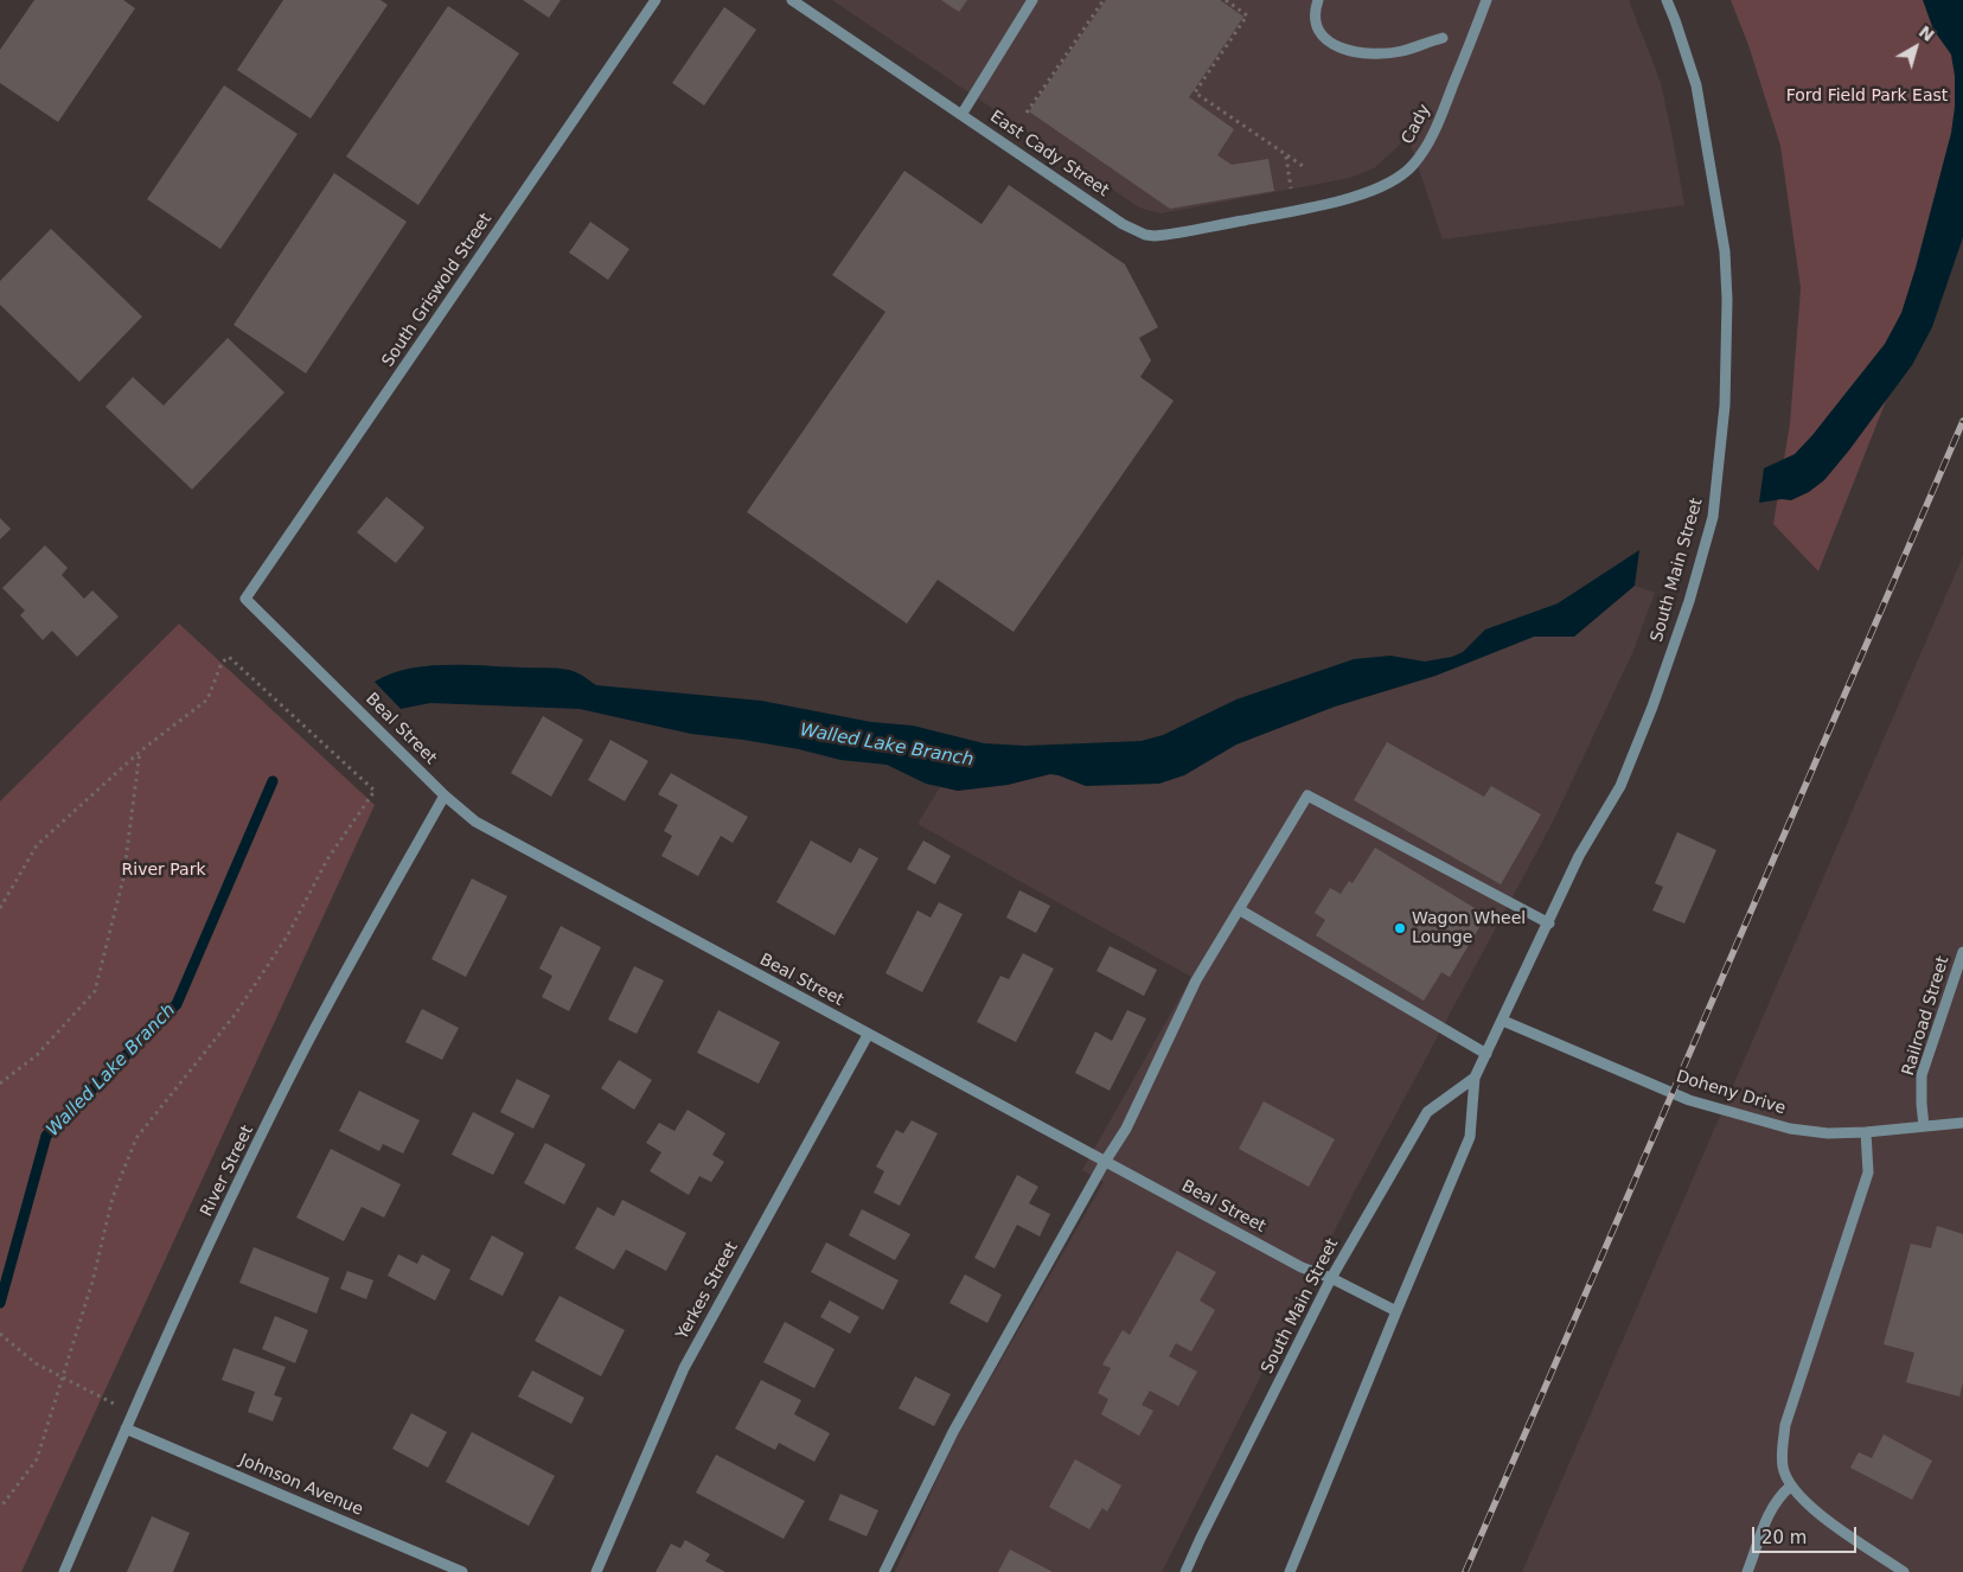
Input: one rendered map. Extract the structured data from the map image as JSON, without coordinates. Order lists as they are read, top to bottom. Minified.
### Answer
{"streets":{"street":["Cady","East Cady Street","South Griswold Street","South Main Street","Beal Street","Railroad Street","Doheny Drive","River Street","Yerkes Street","Johnson Avenue"]},"crossings":[["Cady","East Cady Street"],["South Griswold Street","Beal Street"],["South Main Street","Beal Street"],["South Main Street","Doheny Drive"],["Beal Street","River Street"],["Beal Street","Yerkes Street"],["Railroad Street","Doheny Drive"],["River Street","Johnson Avenue"]],"water":["Walled Lake Branch"],"parks":["Ford Field Park East","River Park"],"places":["Wagon Wheel Lounge"],"scale_bar":"20 m","north":"top right"}
